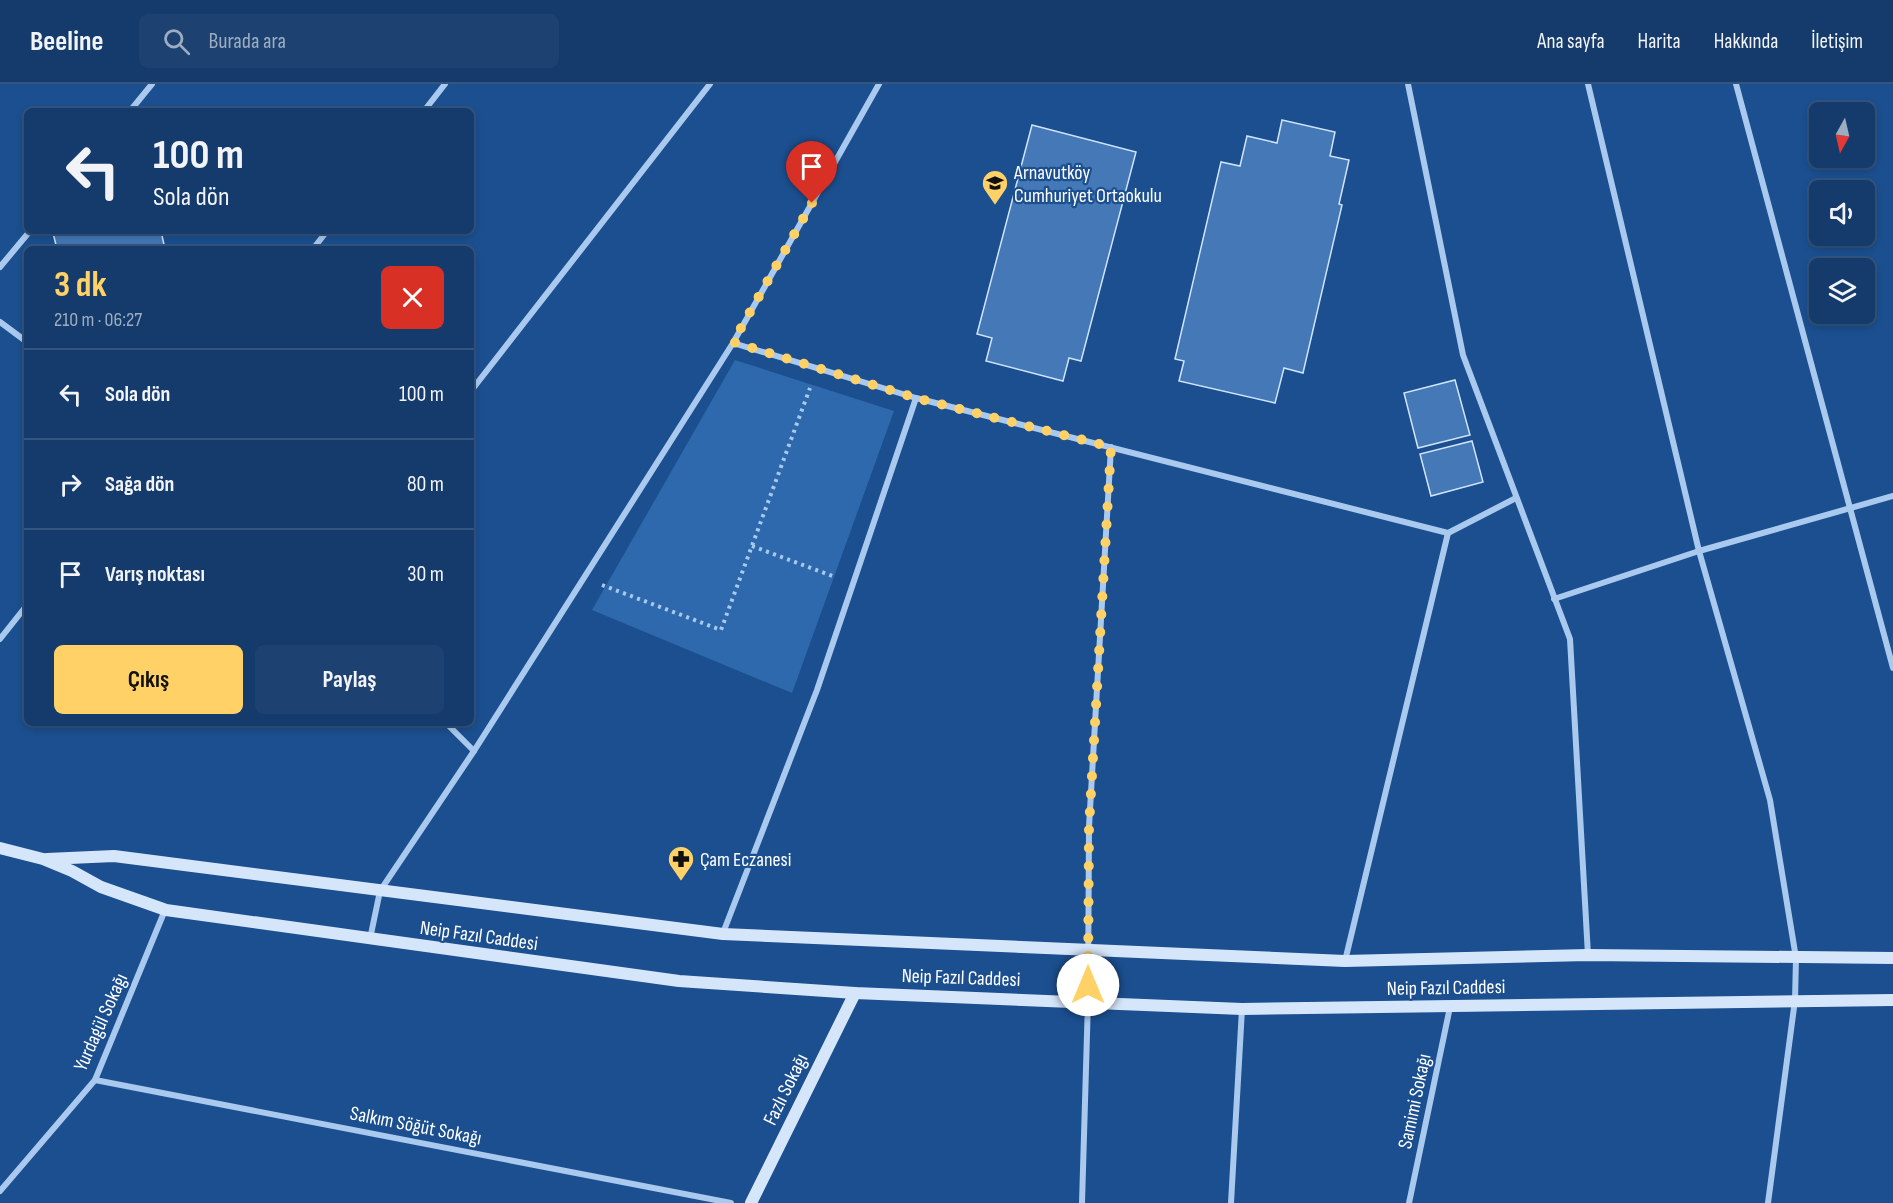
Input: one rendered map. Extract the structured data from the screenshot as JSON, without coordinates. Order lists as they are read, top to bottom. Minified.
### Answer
{"streets":{"main road":["Neip Fazıl Caddesi","Fazlı Sokağı"],"street":["Yurdagül Sokağı","Samimi Sokağı","Salkım Söğüt Sokağı"]},"crossings":[["Neip Fazıl Caddesi","Yurdagül Sokağı"],["Neip Fazıl Caddesi","Fazlı Sokağı"],["Neip Fazıl Caddesi","Samimi Sokağı"],["Yurdagül Sokağı","Salkım Söğüt Sokağı"]],"places":{"school or university":["Arnavutköy Cumhuriyet Ortaokulu"],"pharmacy":["Çam Eczanesi"]},"north":"bottom","page":{"header":"Beeline","search":"Burada ara","nav":["Ana sayfa","Harita","Hakkında","İletişim"],"turn":["100 m","Sola dön"],"heading":["3 dk","210 m · 06:27"],"list":[{"name":"Sola dön","value":"100 m"},{"name":"Sağa dön","value":"80 m"},{"name":"Varış noktası","value":"30 m"}],"buttons":["Çıkış","Paylaş"]}}
